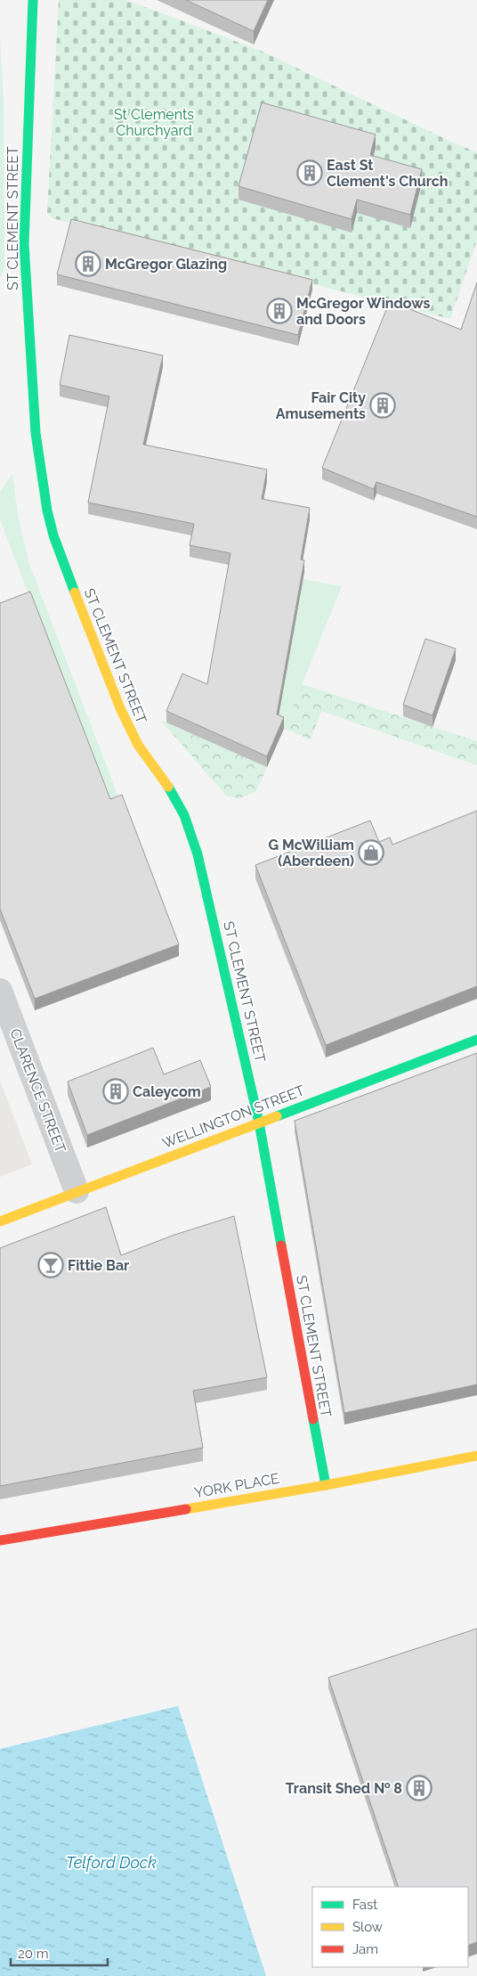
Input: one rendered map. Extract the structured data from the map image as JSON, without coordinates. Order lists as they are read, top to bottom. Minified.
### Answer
{"streets":{"street":["ST CLEMENT STREET","CLARENCE STREET","WELLINGTON STREET","YORK PLACE"]},"crossings":[["ST CLEMENT STREET","WELLINGTON STREET"],["ST CLEMENT STREET","YORK PLACE"],["CLARENCE STREET","WELLINGTON STREET"]],"water":["Telford Dock"],"parks":["St Clements Churchyard"],"places":{"building":["East St Clement's Church","McGregor Glazing","McGregor Windows and Doors","Fair City Amusements","Caleycom","Transit Shed № 8"],"shop":["G McWilliam (Aberdeen)"],"bar":["Fittie Bar"]},"legend":["Fast","Slow","Jam"],"scale_bar":"20 m"}
